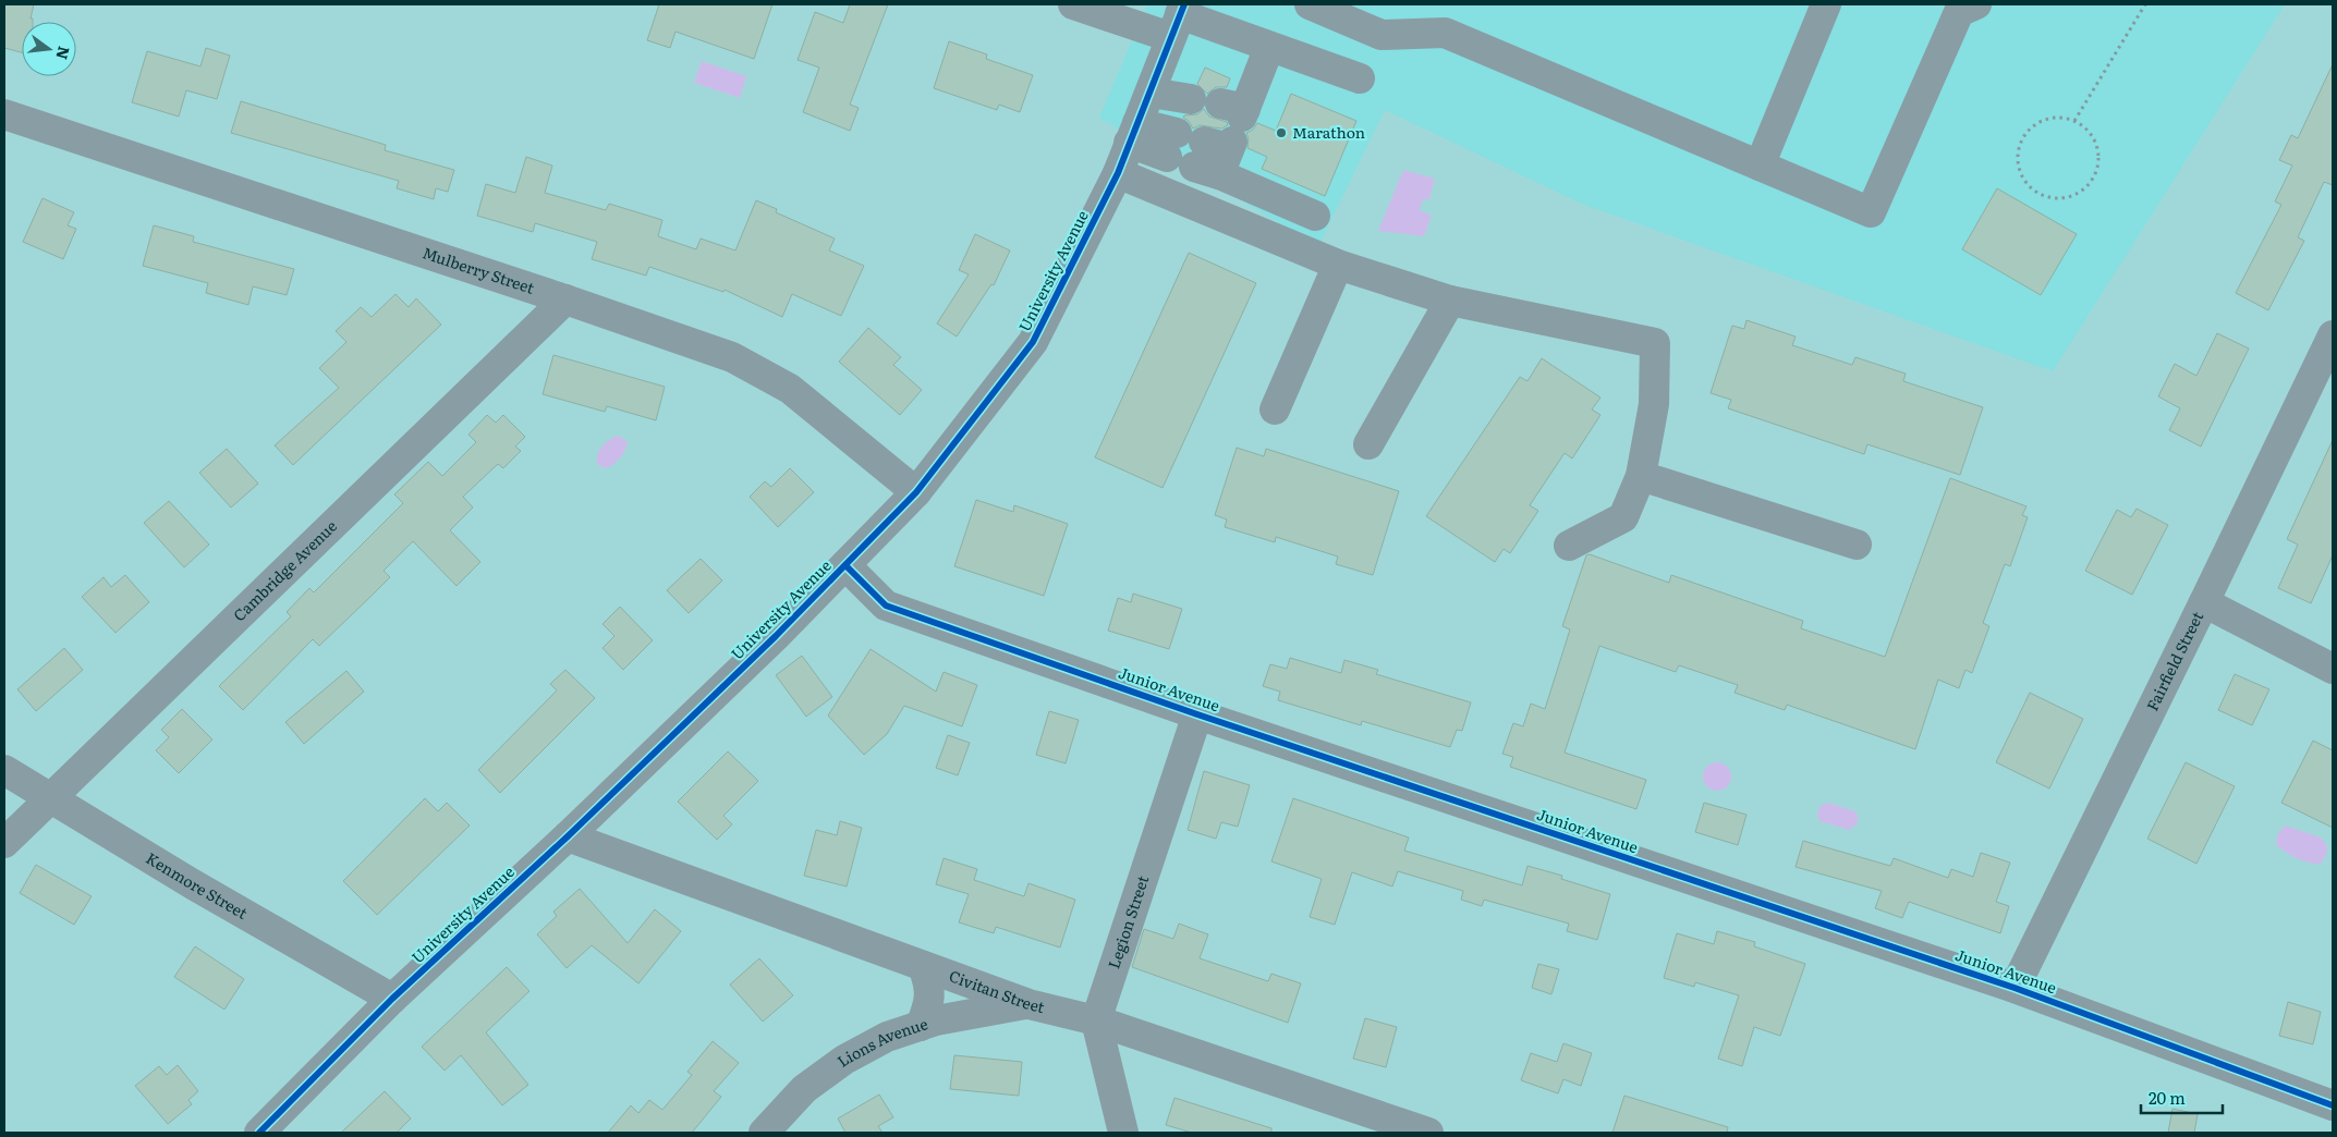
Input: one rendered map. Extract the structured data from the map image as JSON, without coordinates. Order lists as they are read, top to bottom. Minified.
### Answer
{"streets":{"street":["Mulberry Street","University Avenue","Cambridge Avenue","Fairfield Street","Junior Avenue","Kenmore Street","Legion Street","Civitan Street","Lions Avenue"]},"crossings":[["Mulberry Street","University Avenue"],["Mulberry Street","Cambridge Avenue"],["University Avenue","Junior Avenue"],["University Avenue","Kenmore Street"],["University Avenue","Civitan Street"],["Cambridge Avenue","Kenmore Street"],["Fairfield Street","Junior Avenue"],["Junior Avenue","Legion Street"],["Legion Street","Civitan Street"],["Civitan Street","Lions Avenue"]],"places":["Marathon"],"scale_bar":"20 m","north":"right"}
